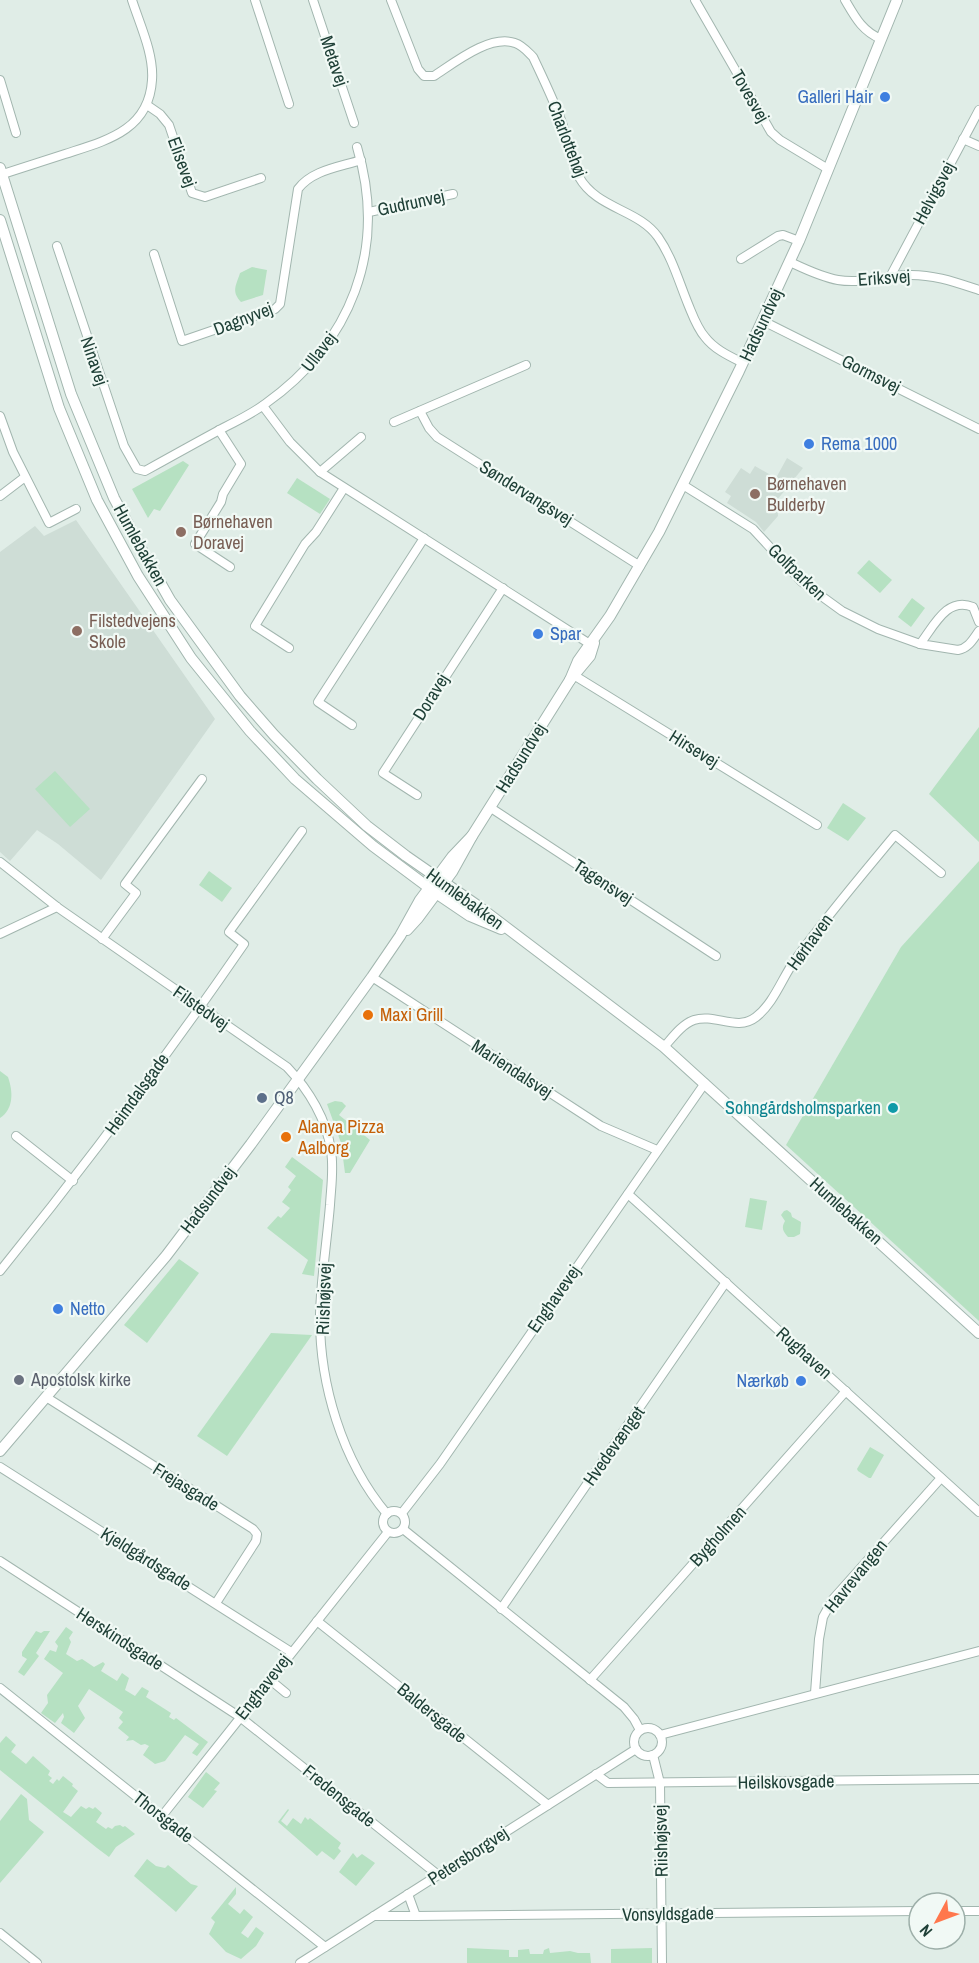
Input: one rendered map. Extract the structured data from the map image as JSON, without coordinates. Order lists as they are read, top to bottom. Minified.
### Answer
{"streets":{"street":["Metavej","Tovesvej","Charlottehøj","Elisevej","Helvigsvej","Gudrunvej","Eriksvej","Dagnyvej","Hadsundvej","Ullavej","Ninavej","Gormsvej","Søndervangsvej","Humlebakken","Golfparken","Doravej","Hirsevej","Tagensvej","Hørhaven","Filstedvej","Mariendalsvej","Heimdalsgade","Riishøjsvej","Enghavevej","Rughaven","Hvedevænget","Frejasgade","Bygholmen","Kjeldgårdsgade","Havrevangen","Herskindsgade","Baldersgade","Heilskovsgade","Fredensgade","Thorsgade","Petersborgvej","Vonsyldsgade"]},"crossings":[["Tovesvej","Hadsundvej"],["Charlottehøj","Hadsundvej"],["Helvigsvej","Eriksvej"],["Gudrunvej","Ullavej"],["Eriksvej","Hadsundvej"],["Dagnyvej","Ullavej"],["Hadsundvej","Gormsvej"],["Hadsundvej","Søndervangsvej"],["Hadsundvej","Humlebakken"],["Hadsundvej","Golfparken"],["Hadsundvej","Hirsevej"],["Hadsundvej","Tagensvej"],["Hadsundvej","Filstedvej"],["Hadsundvej","Mariendalsvej"],["Hadsundvej","Riishøjsvej"],["Hadsundvej","Frejasgade"],["Ullavej","Ninavej"],["Humlebakken","Hørhaven"],["Humlebakken","Enghavevej"],["Filstedvej","Heimdalsgade"],["Filstedvej","Riishøjsvej"],["Mariendalsvej","Enghavevej"],["Riishøjsvej","Enghavevej"],["Riishøjsvej","Heilskovsgade"],["Riishøjsvej","Petersborgvej"],["Riishøjsvej","Vonsyldsgade"],["Enghavevej","Rughaven"],["Enghavevej","Kjeldgårdsgade"],["Enghavevej","Herskindsgade"],["Enghavevej","Baldersgade"],["Enghavevej","Fredensgade"],["Enghavevej","Thorsgade"],["Rughaven","Hvedevænget"],["Rughaven","Bygholmen"],["Rughaven","Havrevangen"],["Frejasgade","Kjeldgårdsgade"],["Herskindsgade","Fredensgade"],["Baldersgade","Petersborgvej"],["Heilskovsgade","Petersborgvej"],["Fredensgade","Petersborgvej"],["Thorsgade","Petersborgvej"],["Petersborgvej","Vonsyldsgade"]],"places":["Galleri Hair","Rema 1000","Børnehaven Bulderby","Børnehaven Doravej","Filstedvejens Skole","Spar","Maxi Grill","Q8","Sohngårdsholmsparken","Alanya Pizza Aalborg","Netto","Apostolsk kirke","Nærkøb"],"north":"bottom left"}
